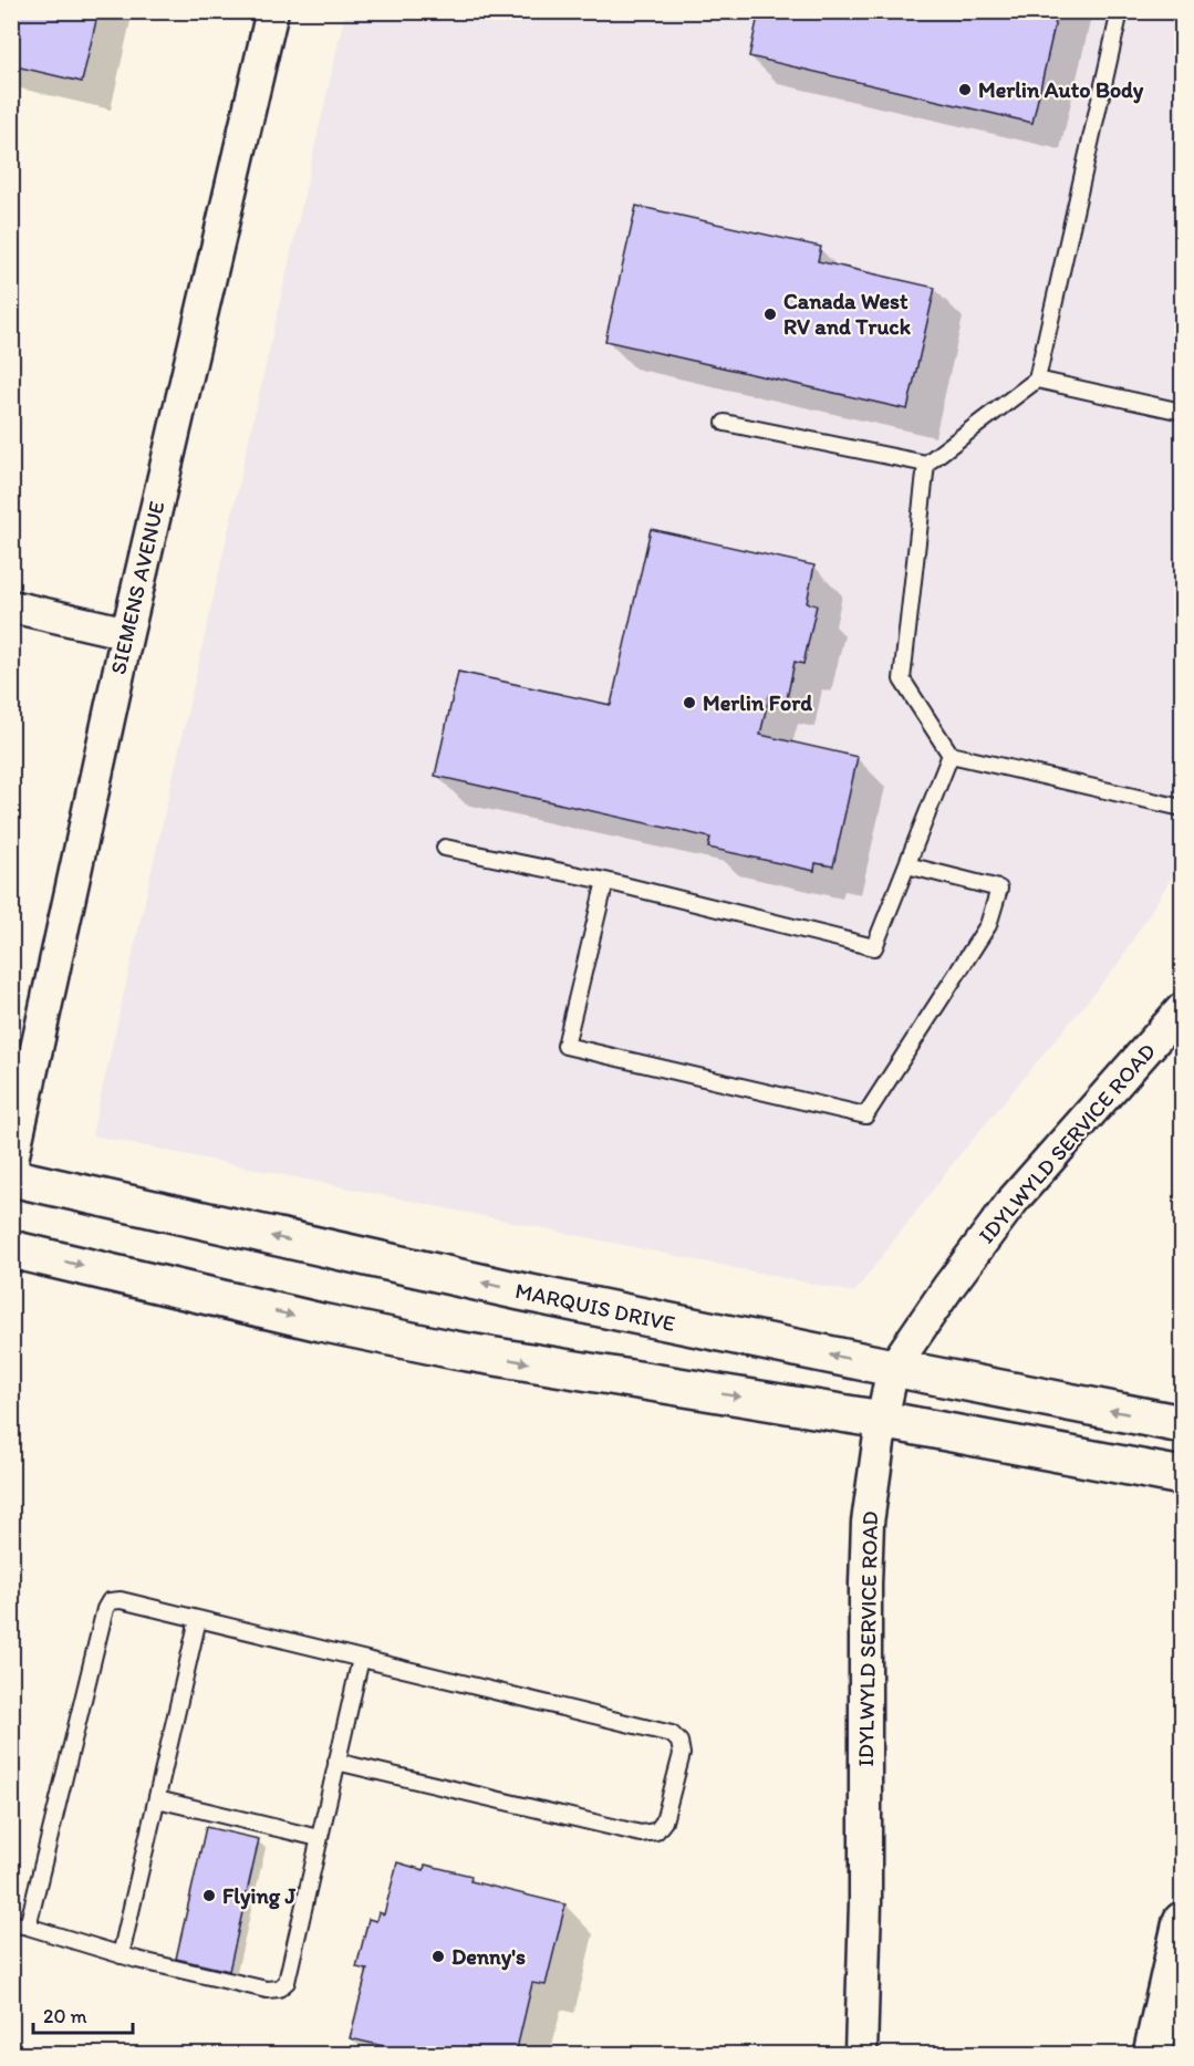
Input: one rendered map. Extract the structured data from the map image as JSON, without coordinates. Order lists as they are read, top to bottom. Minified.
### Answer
{"streets":{"main road":["MARQUIS DRIVE"],"street":["SIEMENS AVENUE","IDYLWYLD SERVICE ROAD"]},"crossings":[["IDYLWYLD SERVICE ROAD","MARQUIS DRIVE"]],"places":["Merlin Auto Body","Canada West RV and Truck","Merlin Ford","Flying J","Denny's"],"scale_bar":"20 m"}
